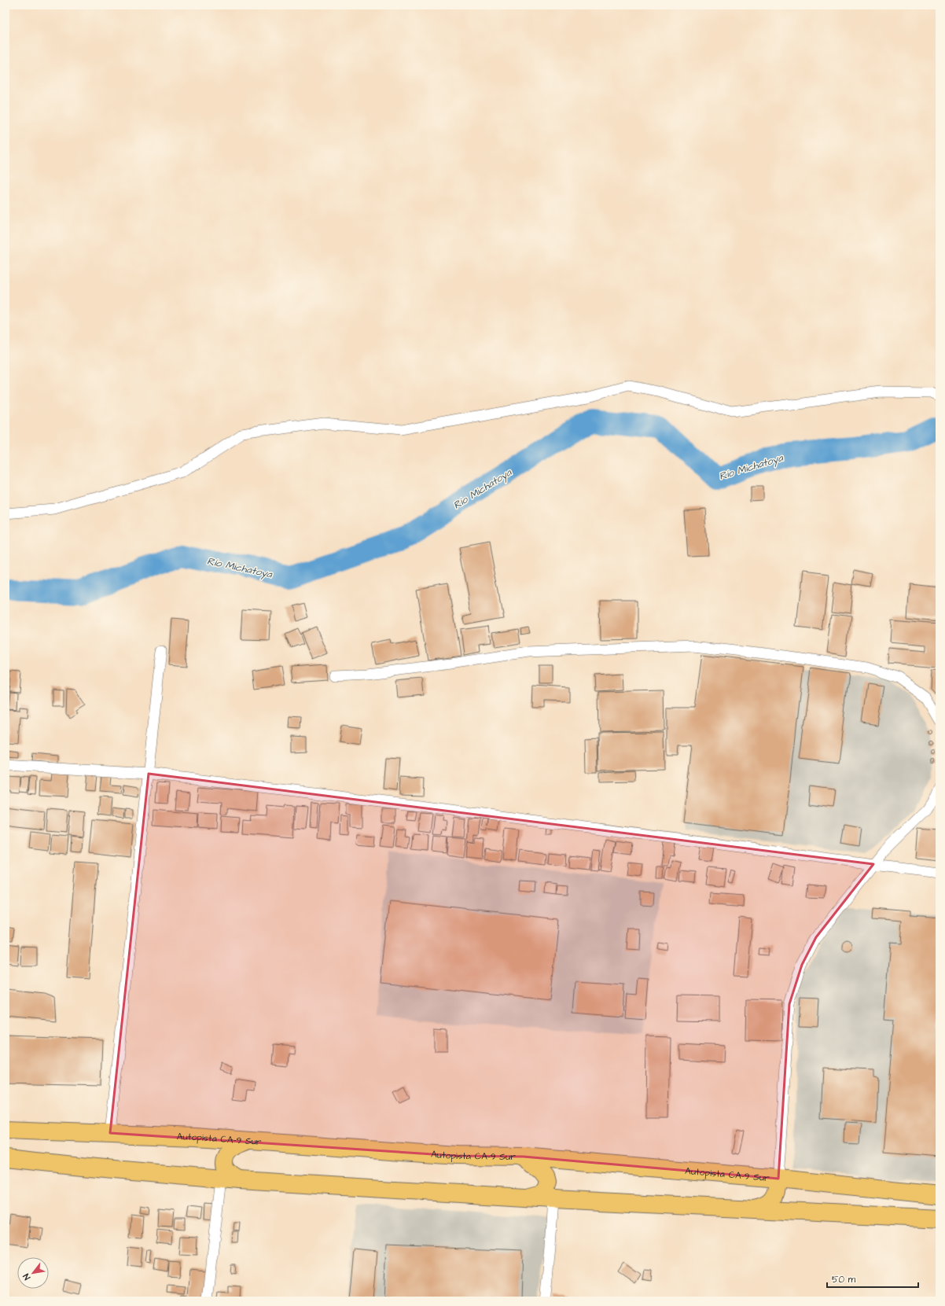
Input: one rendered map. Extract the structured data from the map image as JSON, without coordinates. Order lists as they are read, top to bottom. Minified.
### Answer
{"streets":{"highway":["Autopista CA-9 Sur"]},"water":["Río Michatoya"],"scale_bar":"50 m","north":"bottom left"}
